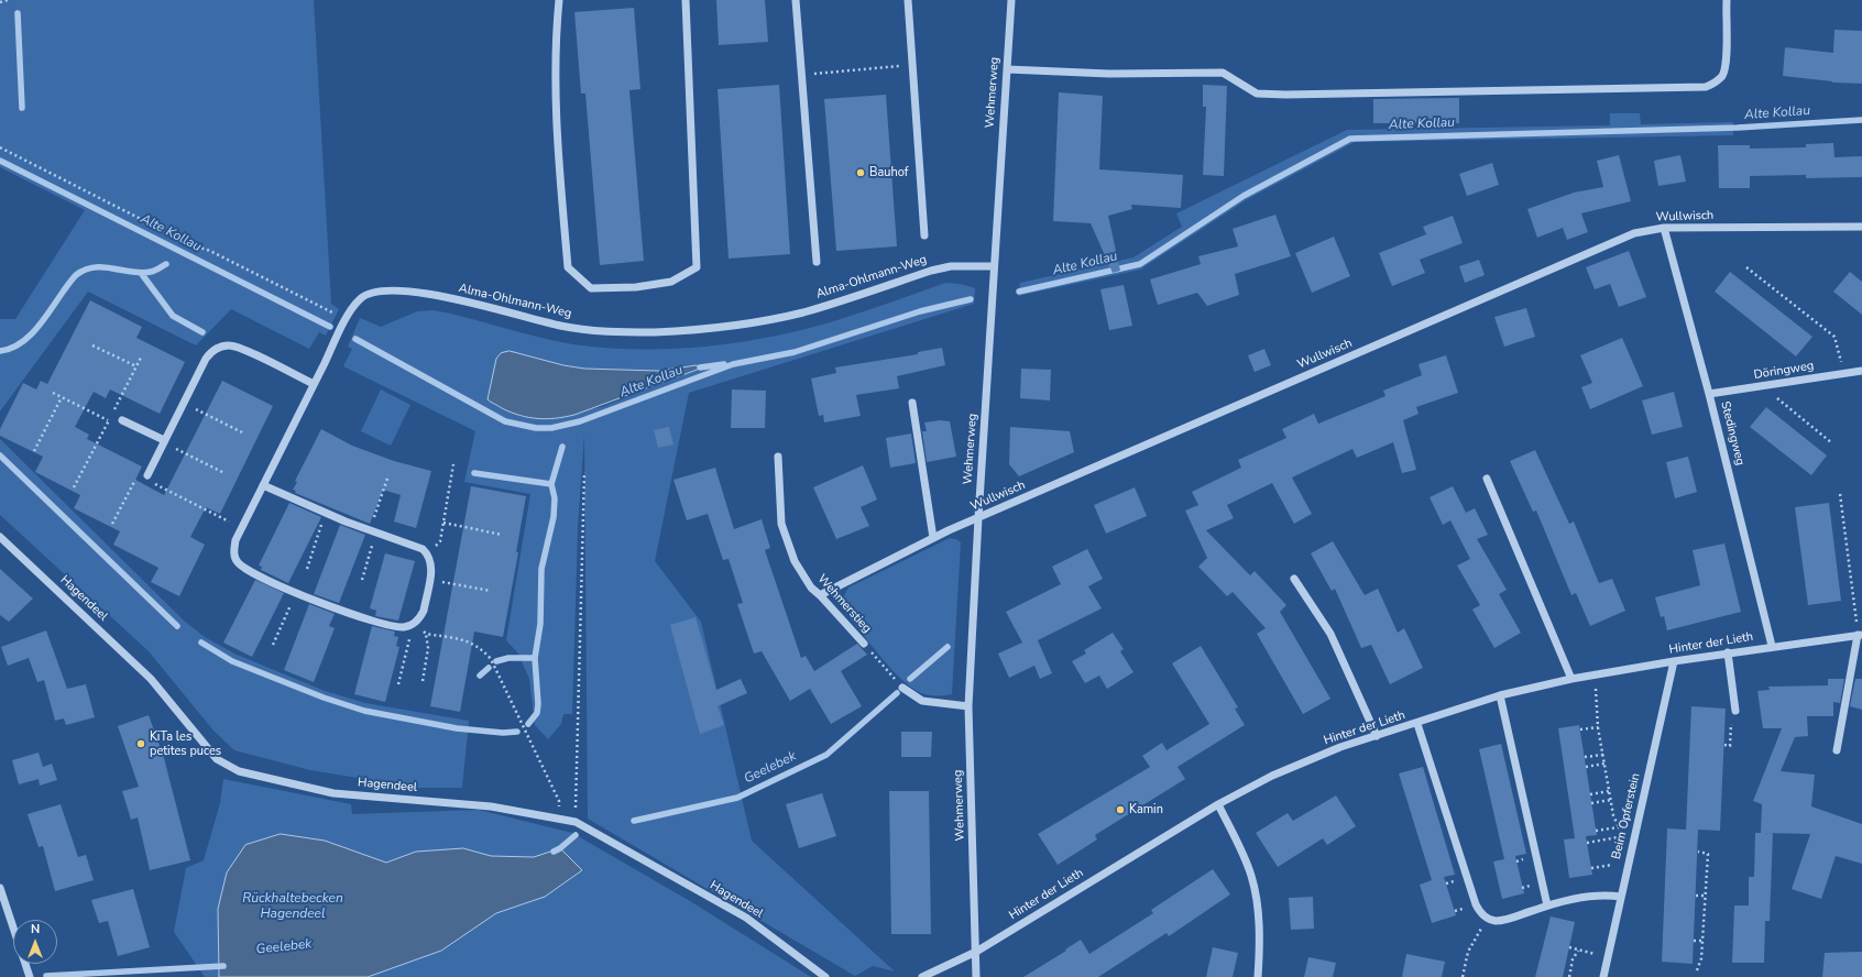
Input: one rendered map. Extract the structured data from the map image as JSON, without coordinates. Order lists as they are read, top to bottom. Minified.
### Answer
{"streets":{"street":["Wehmerweg","Wullwisch","Alma-Ohlmann-Weg","Döringweg","Stedingweg","Hagendeel","Wehmerstieg","Hinter der Lieth","Beim Opferstein"]},"crossings":[["Wehmerweg","Wullwisch"],["Wehmerweg","Alma-Ohlmann-Weg"],["Wehmerweg","Hinter der Lieth"],["Wullwisch","Stedingweg"],["Wullwisch","Wehmerstieg"],["Döringweg","Stedingweg"],["Stedingweg","Hinter der Lieth"],["Hinter der Lieth","Beim Opferstein"]],"water":["Alte Kollau","Geelebek","Rückhaltebecken Hagendeel"],"places":["Bauhof","KiTa les petites puces","Kamin"],"north":"top"}
